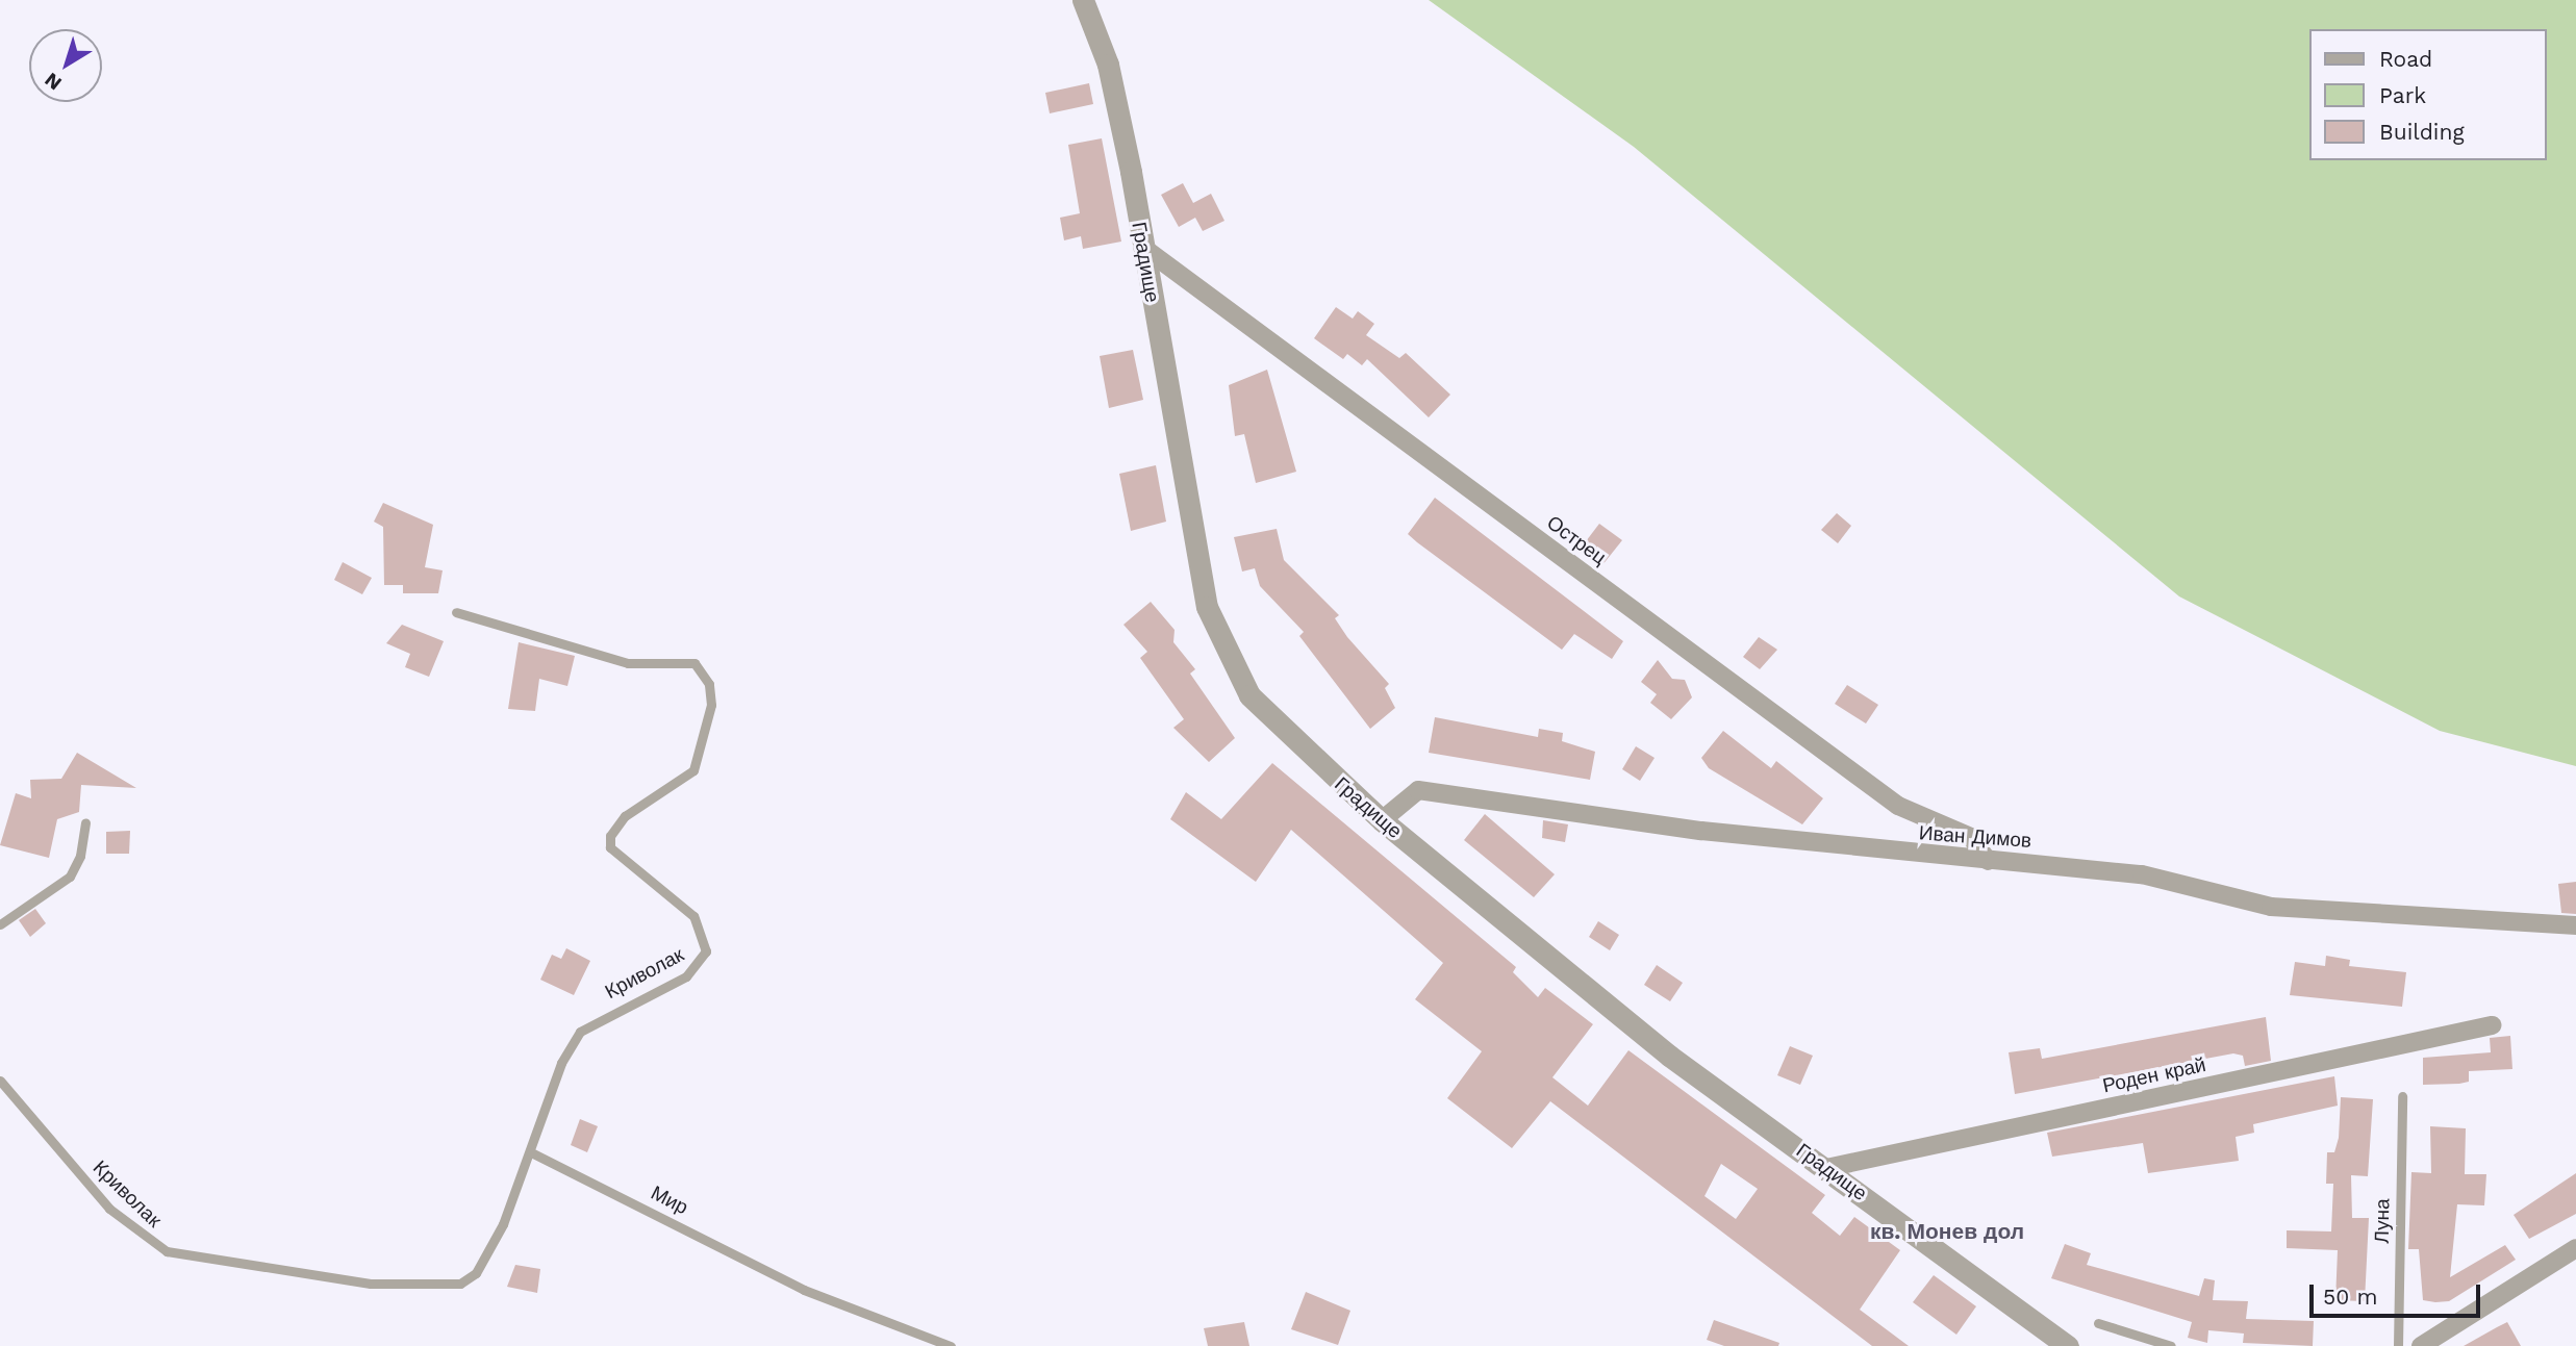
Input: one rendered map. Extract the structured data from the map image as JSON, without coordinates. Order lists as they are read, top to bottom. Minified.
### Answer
{"streets":{"street":["Градище","Острец","Иван Димов","Роден край"],"lane":["Криволак","Мир","Луна"]},"crossings":[["Градище","Острец"],["Градище","Иван Димов"],["Градище","Роден край"],["Острец","Иван Димов"],["Криволак","Мир"]],"districts":["кв. Монев дол"],"legend":["Road","Park","Building"],"scale_bar":"50 m","north":"bottom left"}
